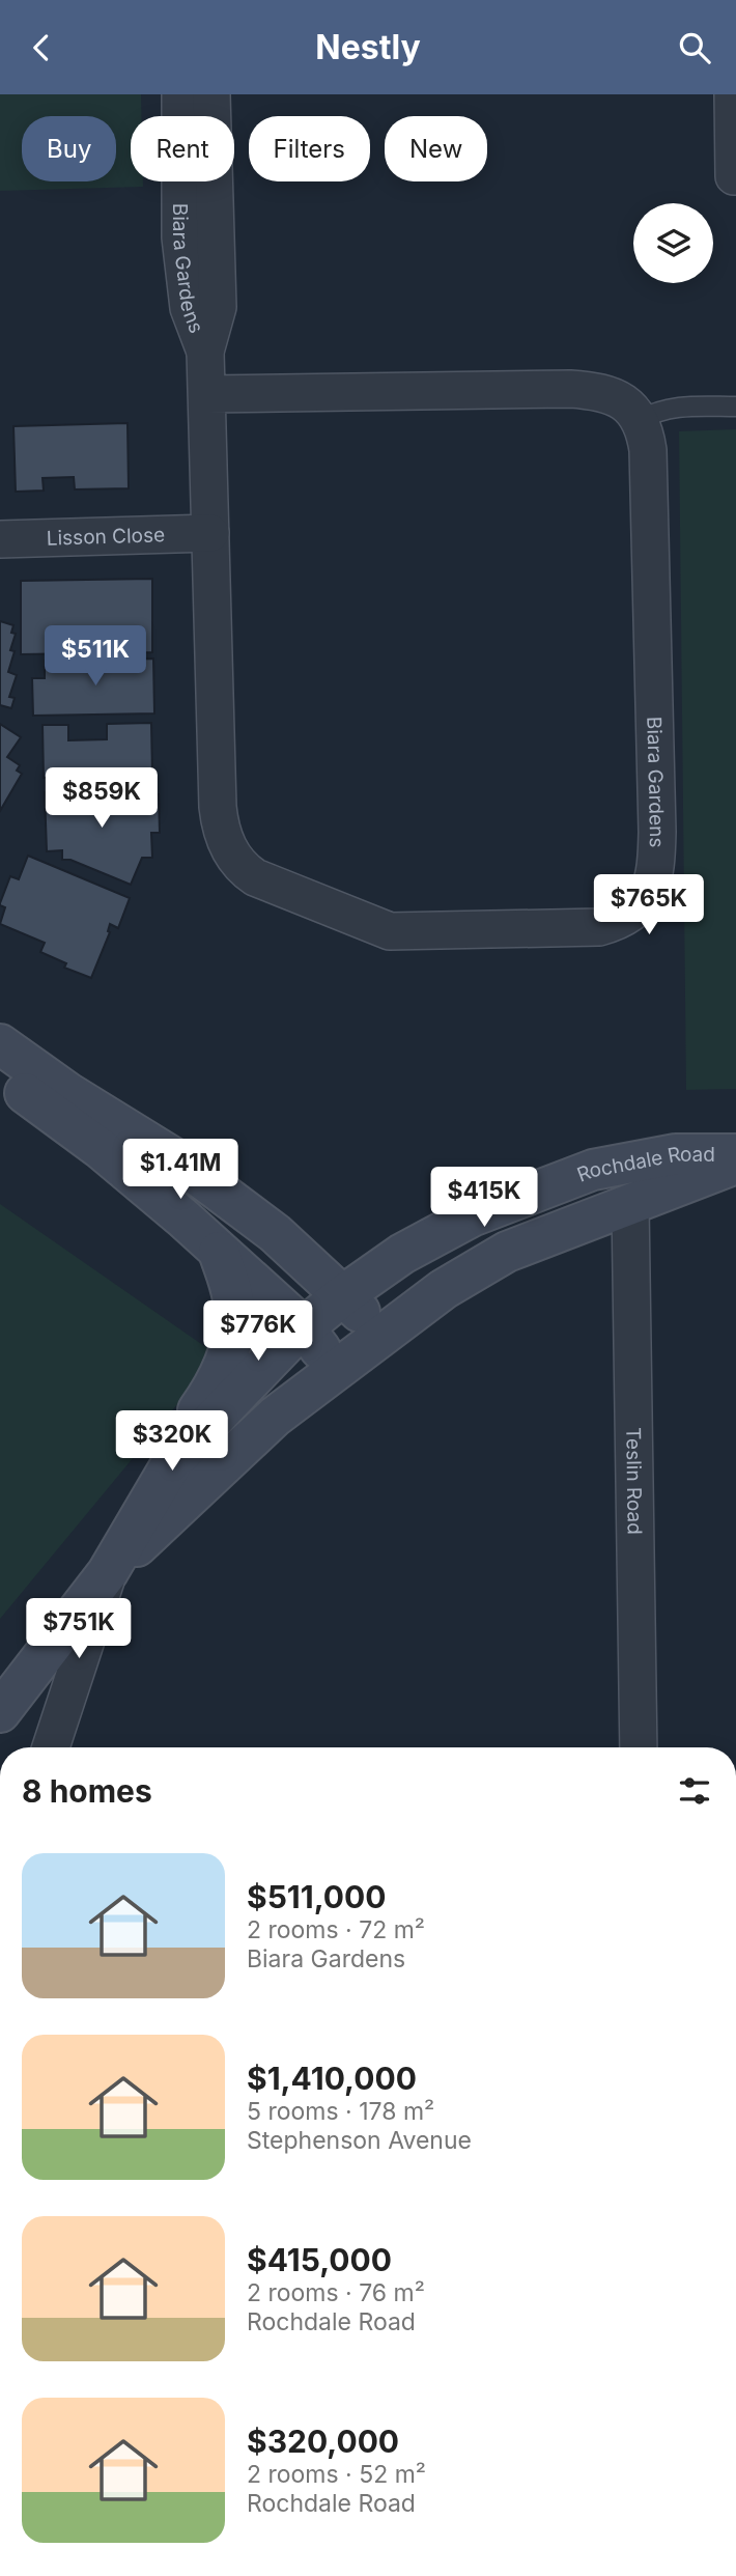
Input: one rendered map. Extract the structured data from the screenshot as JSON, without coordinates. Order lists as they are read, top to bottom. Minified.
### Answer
{"streets":{"main road":["Rochdale Road"],"street":["Biara Gardens","Lisson Close","Teslin Road"]},"crossings":[["Biara Gardens","Lisson Close"],["Rochdale Road","Teslin Road"]],"page":{"header":"Nestly","chip":["Buy","Rent","Filters","New"],"price":["$511K","$859K","$765K","$1.41M","$415K","$776K","$320K","$751K"],"heading":"8 homes","list":[{"name":"$511,000","note":"2 rooms · 72 m² · Biara Gardens"},{"name":"$1,410,000","note":"5 rooms · 178 m² · Stephenson Avenue"},{"name":"$415,000","note":"2 rooms · 76 m² · Rochdale Road"},{"name":"$320,000","note":"2 rooms · 52 m² · Rochdale Road"}]}}
